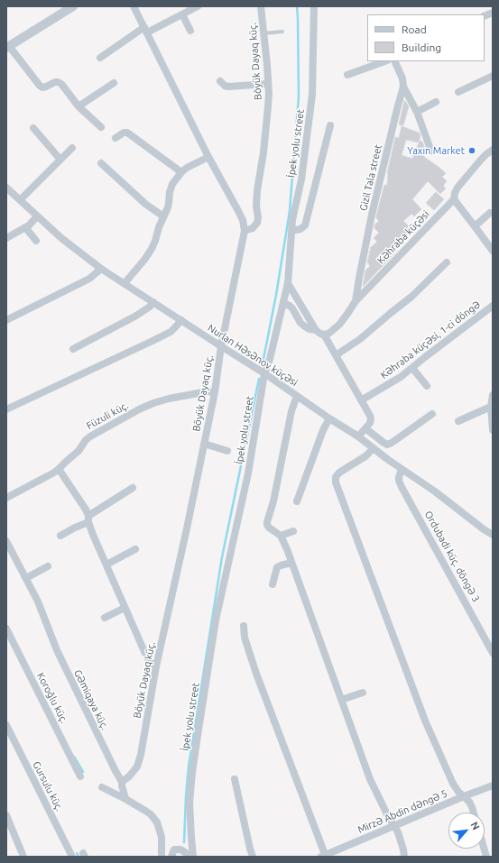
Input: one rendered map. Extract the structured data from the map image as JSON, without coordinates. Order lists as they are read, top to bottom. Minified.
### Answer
{"streets":{"street":["Böyük Dayaq küç.","İpek yolu street","Gizil Tala street","Kəhraba küçəsi","Kəhraba küçəsi, 1-ci döngə","Nurlan Həsənov küçəsi","Füzuli küç.","Ordubadi küç. döngə 3","Koroğlu küç.","Gəmiqaya küç.","Gursulu küç.","Mirzə Abdin dəngə 5"]},"crossings":[["Böyük Dayaq küç.","Nurlan Həsənov küçəsi"],["Böyük Dayaq küç.","Füzuli küç."],["Böyük Dayaq küç.","Gəmiqaya küç."],["İpek yolu street","Nurlan Həsənov küçəsi"],["Gizil Tala street","Kəhraba küçəsi"],["Nurlan Həsənov küçəsi","Ordubadi küç. döngə 3"]],"places":["Yaxın Market"],"legend":["Road","Building"],"north":"top right"}
